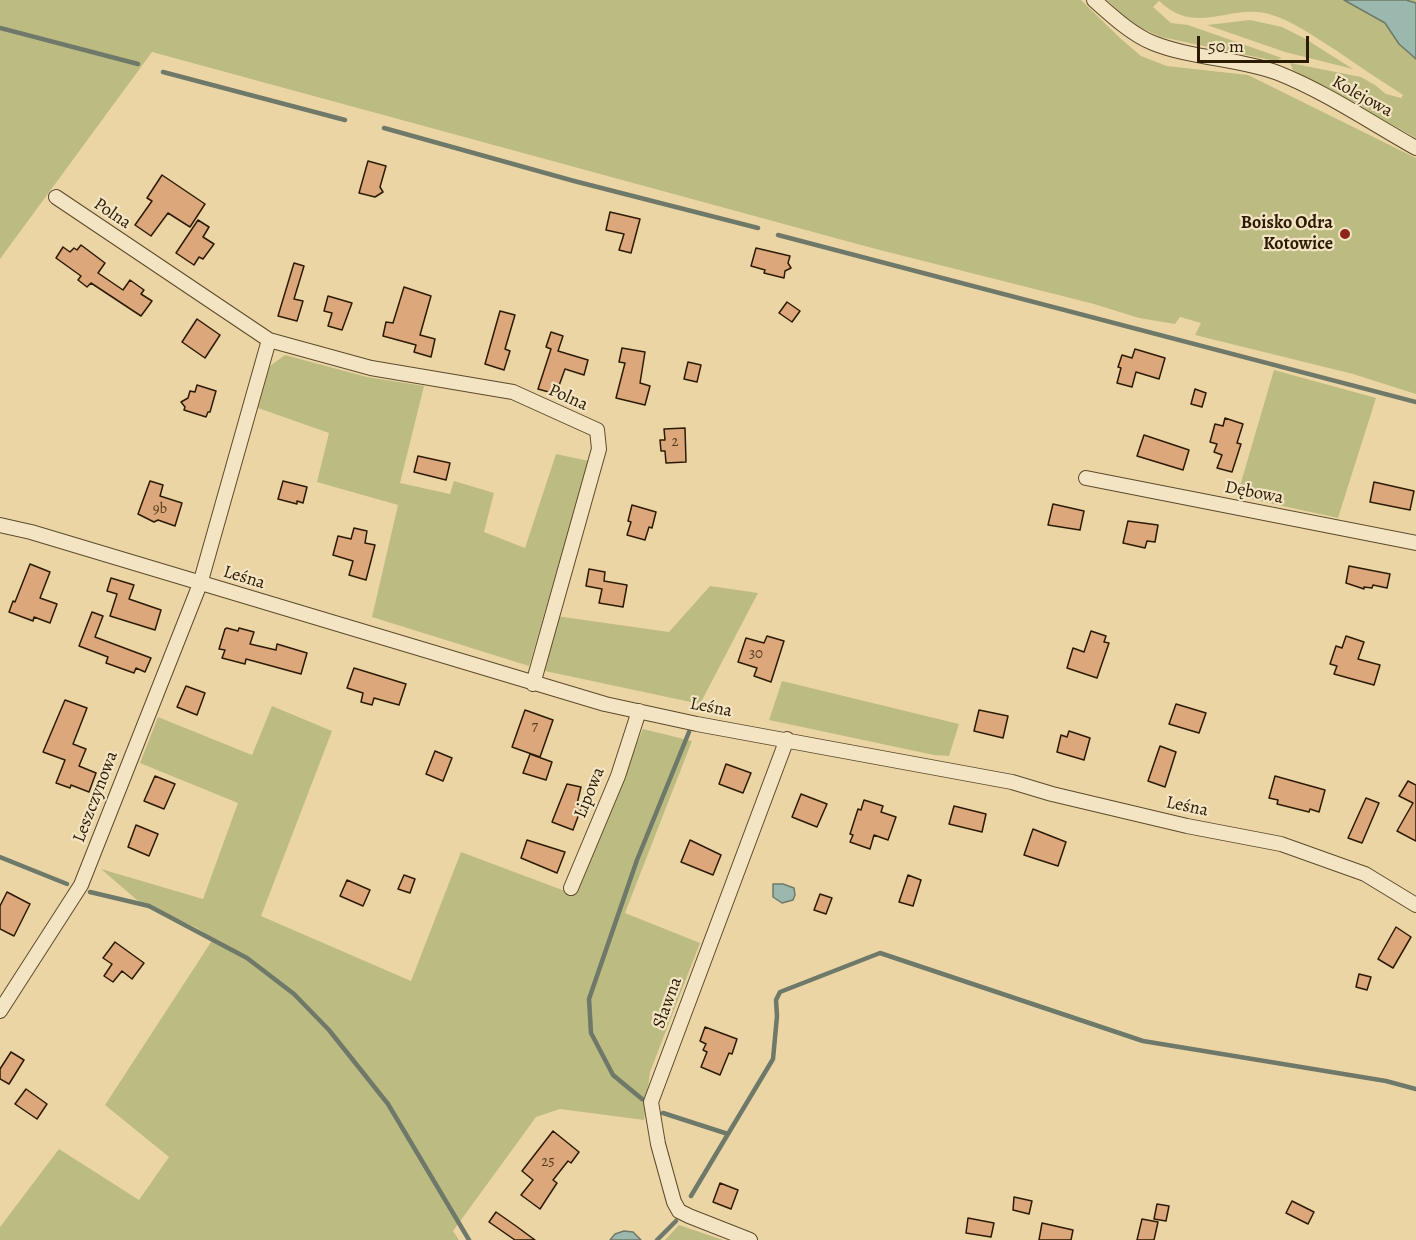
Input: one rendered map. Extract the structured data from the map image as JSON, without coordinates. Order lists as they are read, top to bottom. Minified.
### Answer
{"streets":{"street":["Kolejowa","Polna","Dębowa","Leśna","Lipowa","Leszczynowa","Sławna"]},"crossings":[["Polna","Leśna"],["Leśna","Lipowa"],["Leśna","Leszczynowa"],["Leśna","Sławna"]],"places":["Boisko Odra Kotowice"],"house_numbers":["2","9b","30","7","25"],"scale_bar":"50 m"}
